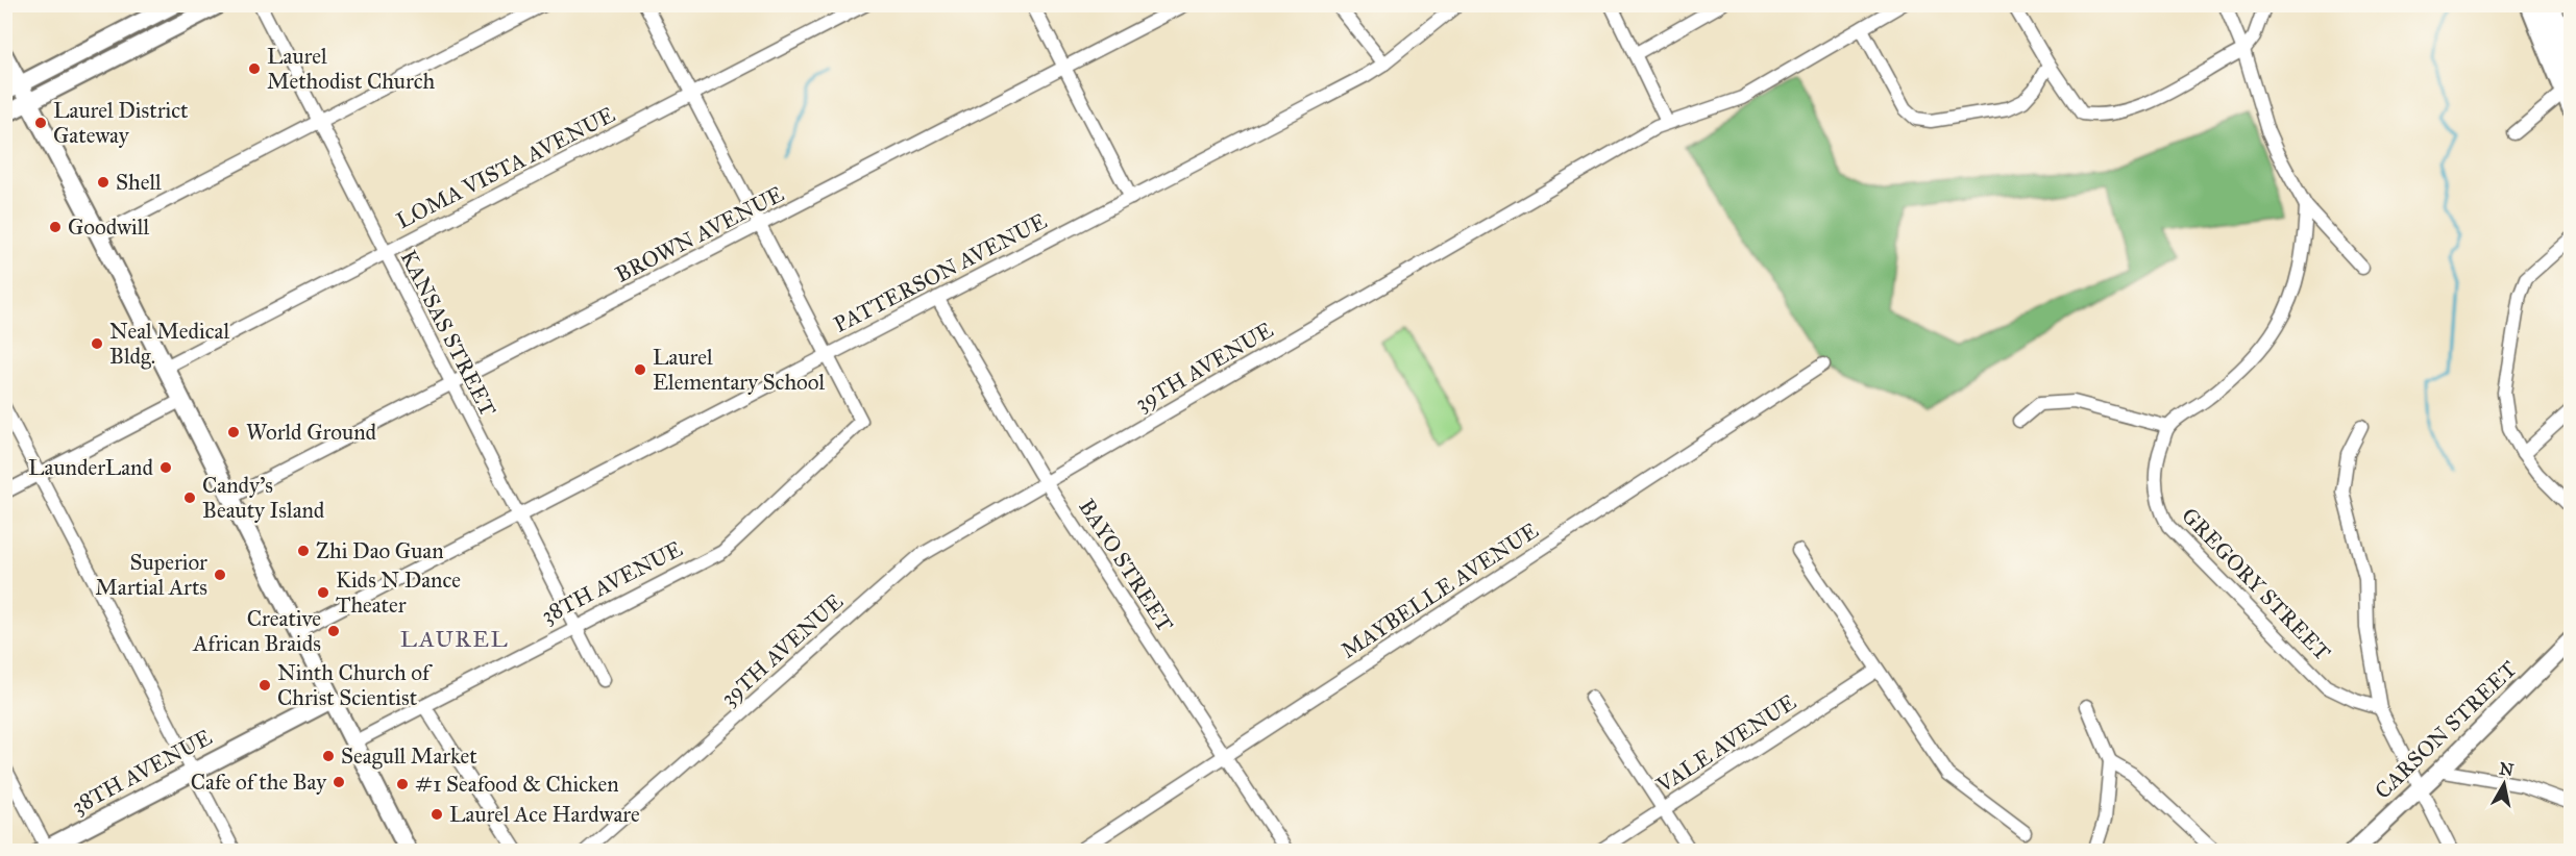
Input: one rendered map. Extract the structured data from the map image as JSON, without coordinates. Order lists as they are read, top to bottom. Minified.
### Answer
{"streets":{"main road":["38TH AVENUE","CARSON STREET"],"street":["LOMA VISTA AVENUE","BROWN AVENUE","PATTERSON AVENUE","KANSAS STREET","39TH AVENUE","BAYO STREET","GREGORY STREET","MAYBELLE AVENUE","VALE AVENUE"]},"crossings":[["LOMA VISTA AVENUE","KANSAS STREET"],["BROWN AVENUE","KANSAS STREET"],["PATTERSON AVENUE","KANSAS STREET"],["PATTERSON AVENUE","BAYO STREET"],["PATTERSON AVENUE","38TH AVENUE"],["KANSAS STREET","38TH AVENUE"],["39TH AVENUE","BAYO STREET"],["BAYO STREET","MAYBELLE AVENUE"]],"districts":["LAUREL"],"places":["Laurel Methodist Church","Laurel District Gateway","Shell","Goodwill","Neal Medical Bldg.","Laurel Elementary School","World Ground","LaunderLand","Candy's Beauty Island","Zhi Dao Guan","Superior Martial Arts","Kids N Dance Theater","Creative African Braids","Ninth Church of Christ Scientist","Seagull Market","Cafe of the Bay","#1 Seafood & Chicken","Laurel Ace Hardware"],"north":"top"}
